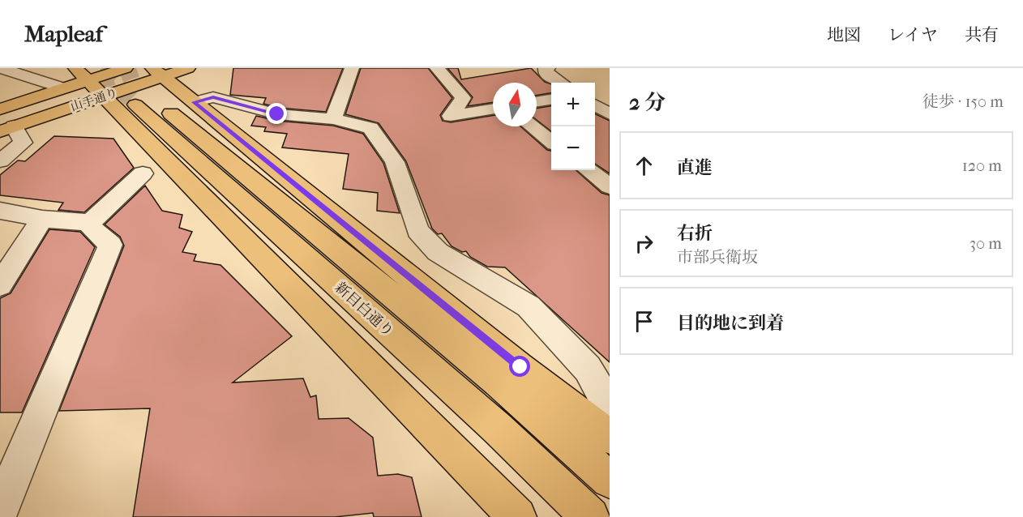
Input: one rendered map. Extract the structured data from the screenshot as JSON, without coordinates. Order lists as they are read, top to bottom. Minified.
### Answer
{"streets":{"main road":["山手通り","新目白通り"]},"crossings":[["山手通り","新目白通り"]],"north":"top","page":{"header":"Mapleaf","nav":["地図","レイヤ","共有"],"heading":["2 分","徒歩 · 150 m"],"map_buttons":["+","−"],"list":[["直進","120 m"],["右折","市部兵衛坂","30 m"],"目的地に到着"]}}
